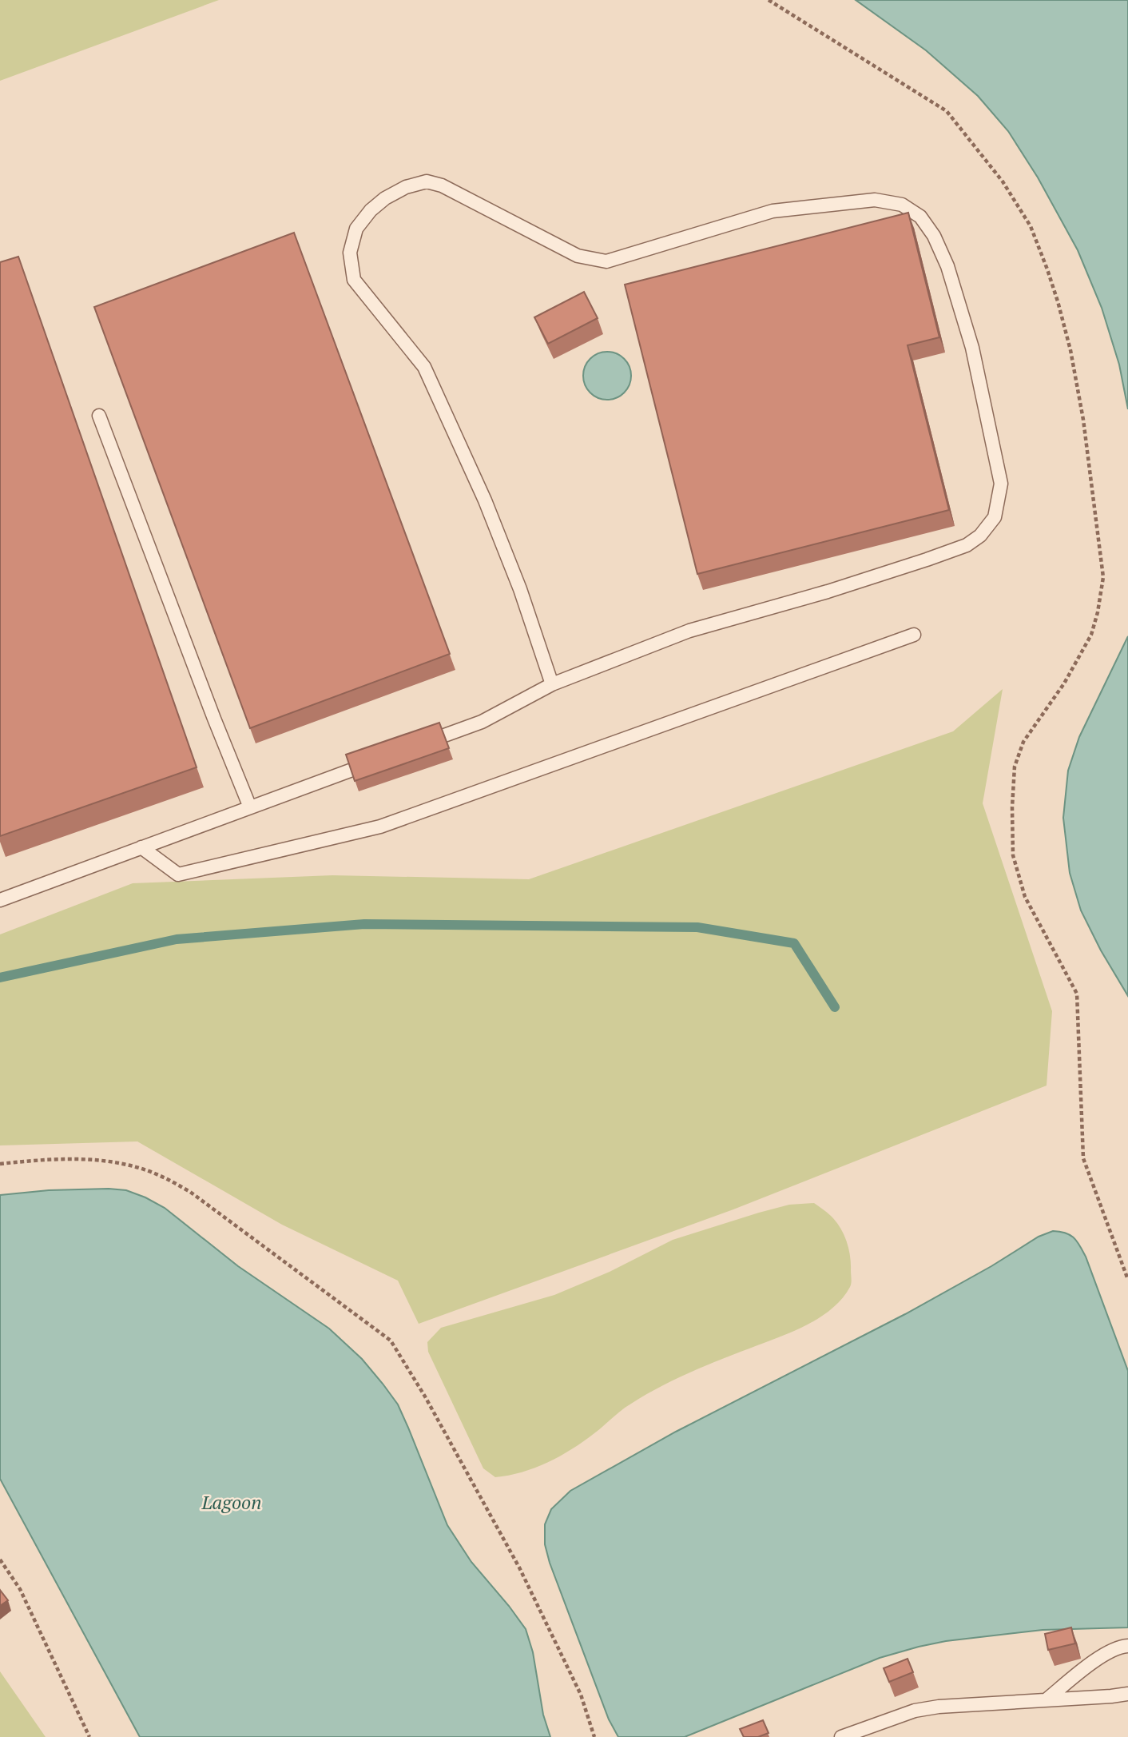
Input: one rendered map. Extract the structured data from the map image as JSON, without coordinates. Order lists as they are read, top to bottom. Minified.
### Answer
{"water":["Lagoon"]}
